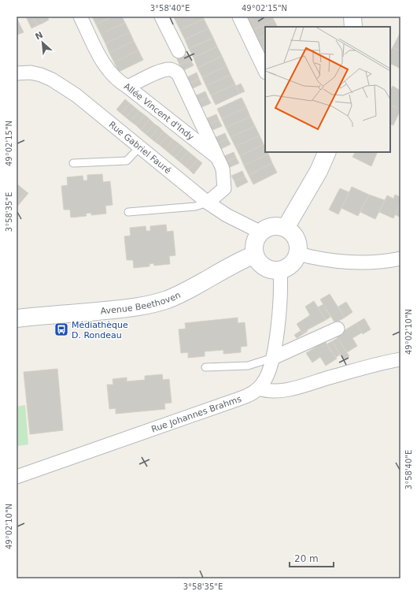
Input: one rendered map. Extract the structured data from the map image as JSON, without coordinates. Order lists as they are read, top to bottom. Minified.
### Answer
{"streets":{"street":["Allée Vincent d'Indy","Rue Gabriel Fauré","Avenue Beethoven","Rue Johannes Brahms"]},"crossings":[["Allée Vincent d'Indy","Rue Gabriel Fauré"],["Rue Gabriel Fauré","Avenue Beethoven"],["Rue Gabriel Fauré","Rue Johannes Brahms"],["Avenue Beethoven","Rue Johannes Brahms"]],"places":{"bus stop":["Médiathèque D. Rondeau"]},"scale_bar":"20 m","north":"top left","coordinates":["3°58'40\"E","49°02'15\"N","3°58'35\"E","49°02'10\"N"]}
